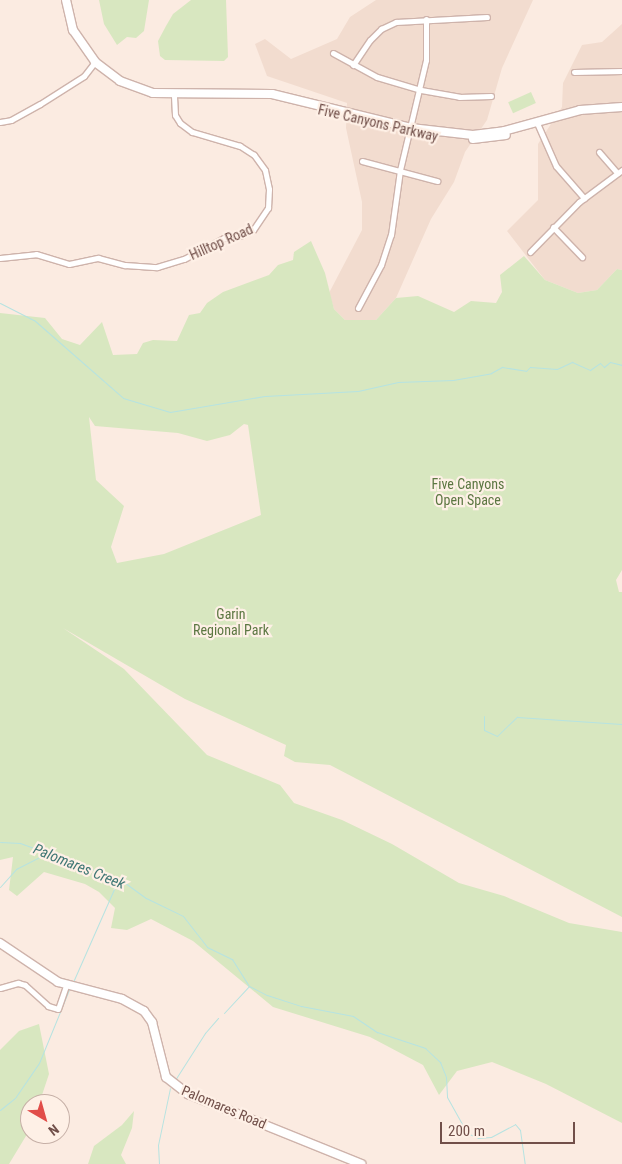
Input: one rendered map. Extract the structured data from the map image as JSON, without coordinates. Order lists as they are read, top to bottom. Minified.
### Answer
{"streets":{"main road":["Five Canyons Parkway","Palomares Road"],"street":["Hilltop Road"]},"crossings":[["Five Canyons Parkway","Hilltop Road"]],"water":["Palomares Creek"],"parks":["Five Canyons Open Space","Garin Regional Park"],"scale_bar":"200 m","north":"bottom right"}
